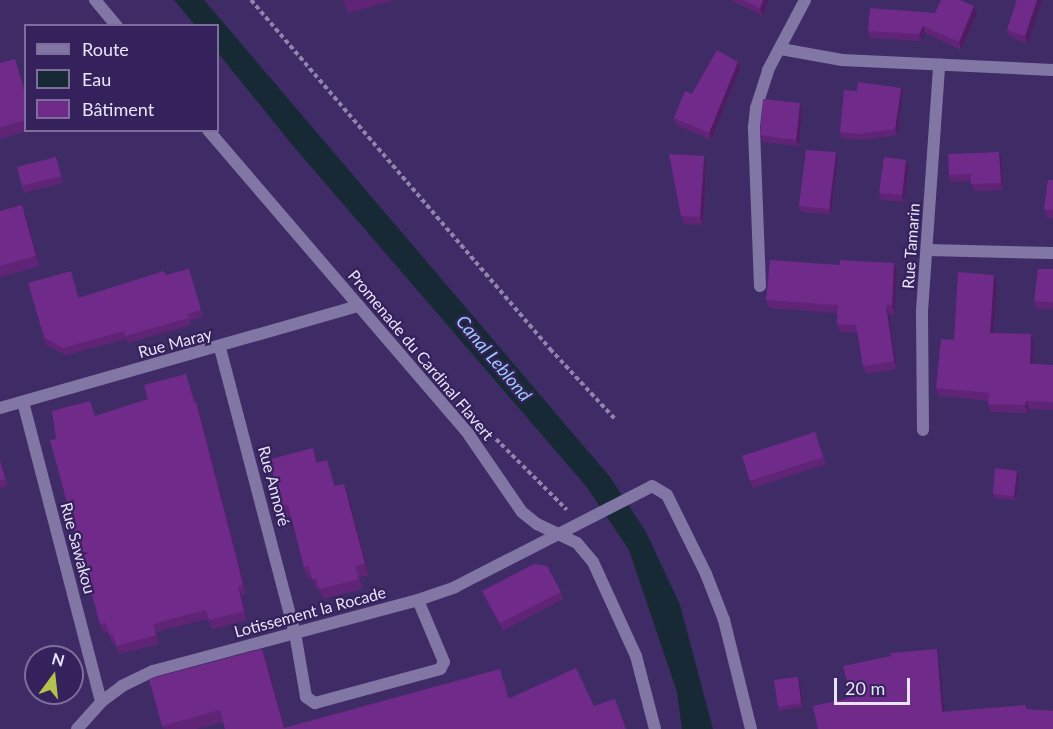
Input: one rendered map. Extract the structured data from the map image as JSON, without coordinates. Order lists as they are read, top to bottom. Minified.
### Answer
{"streets":{"street":["Rue Tamarin","Rue Maray","Promenade du Cardinal Flavert","Rue Annoré","Rue Sawakou","Lotissement la Rocade"]},"crossings":[["Rue Maray","Promenade du Cardinal Flavert"],["Rue Maray","Rue Annoré"],["Rue Maray","Rue Sawakou"],["Promenade du Cardinal Flavert","Lotissement la Rocade"],["Rue Annoré","Lotissement la Rocade"],["Rue Sawakou","Lotissement la Rocade"]],"water":["Canal Leblond"],"legend":["Route","Eau","Bâtiment"],"scale_bar":"20 m","north":"top"}
